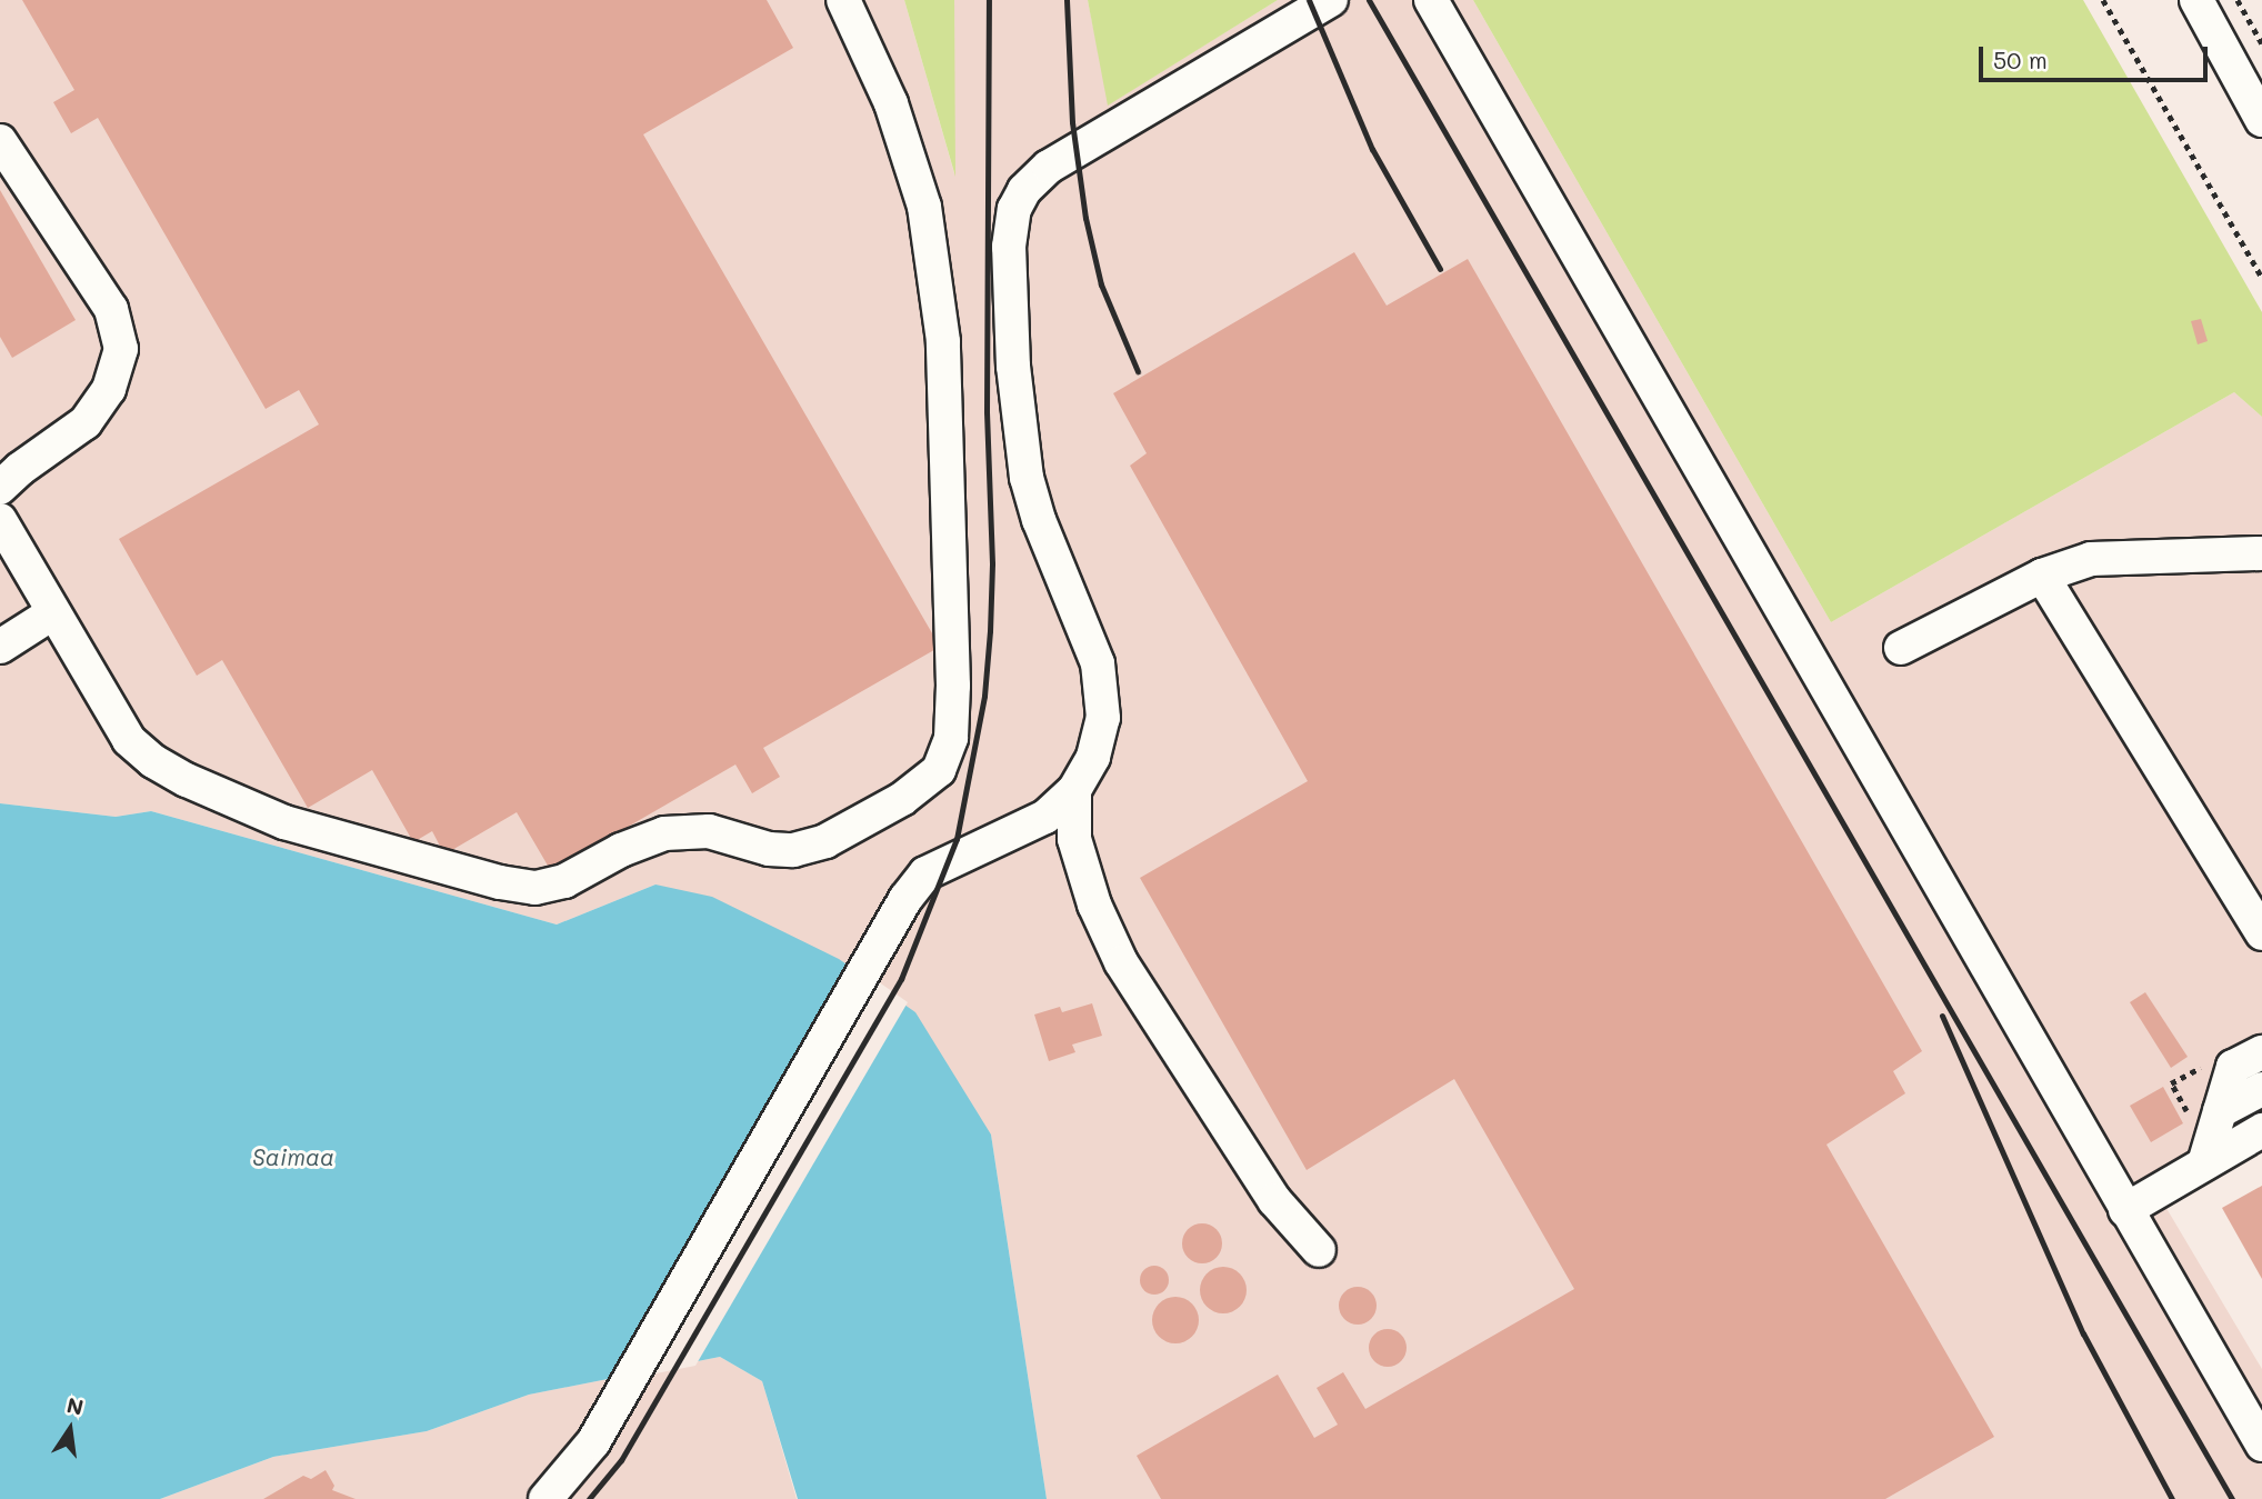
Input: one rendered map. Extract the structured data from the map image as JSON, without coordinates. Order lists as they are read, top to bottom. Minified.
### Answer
{"water":["Saimaa"],"scale_bar":"50 m","north":"top"}
